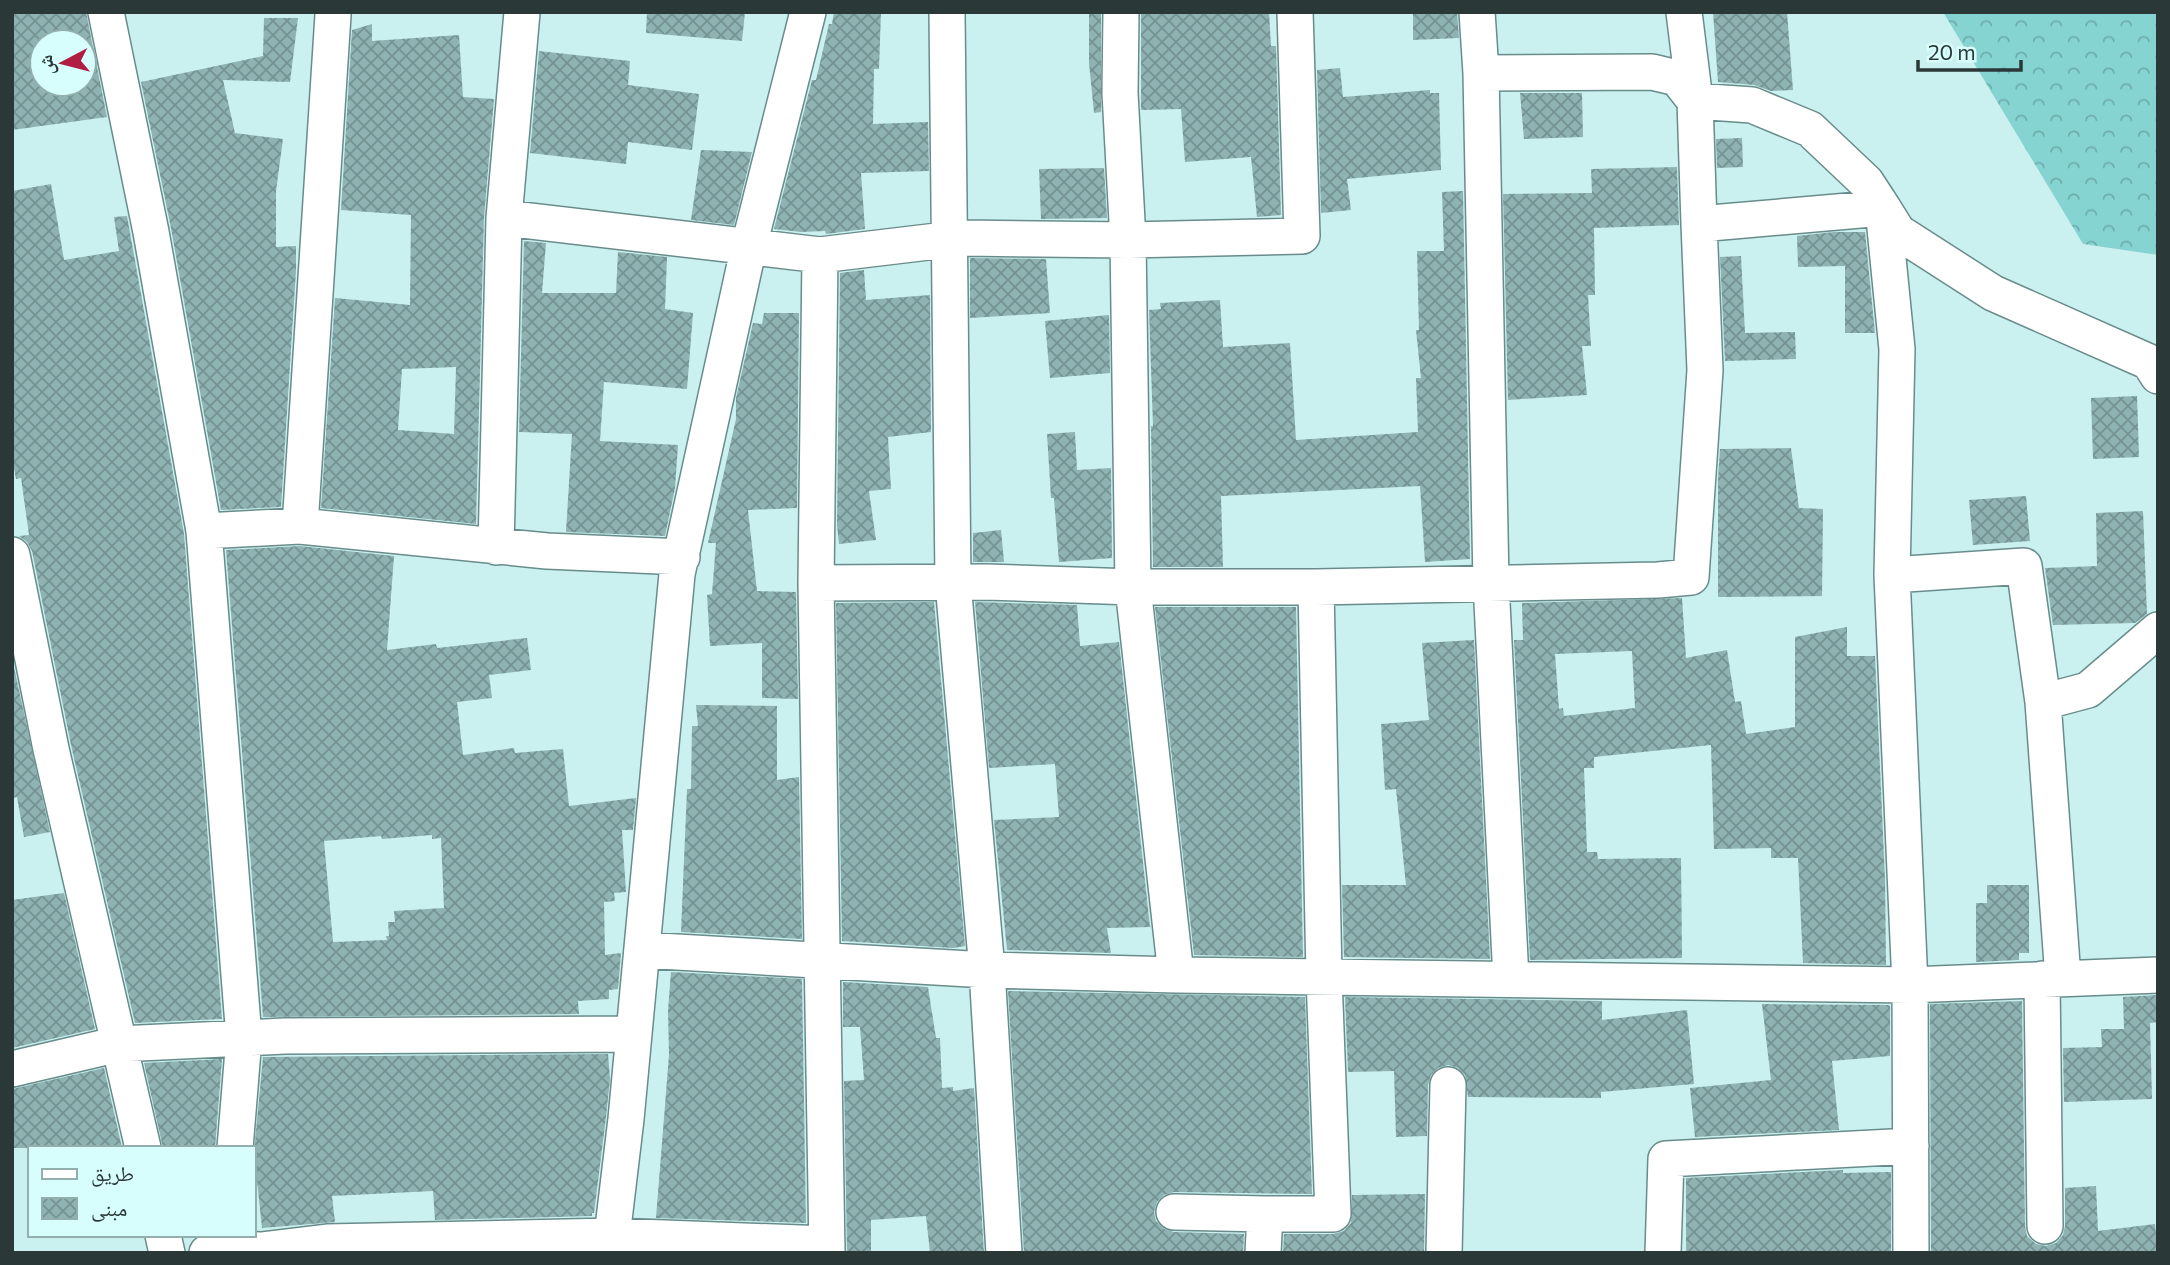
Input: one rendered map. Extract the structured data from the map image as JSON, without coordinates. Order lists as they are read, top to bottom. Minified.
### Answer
{"legend":["طريق","مبنى"],"scale_bar":"20 m","north":"left"}
